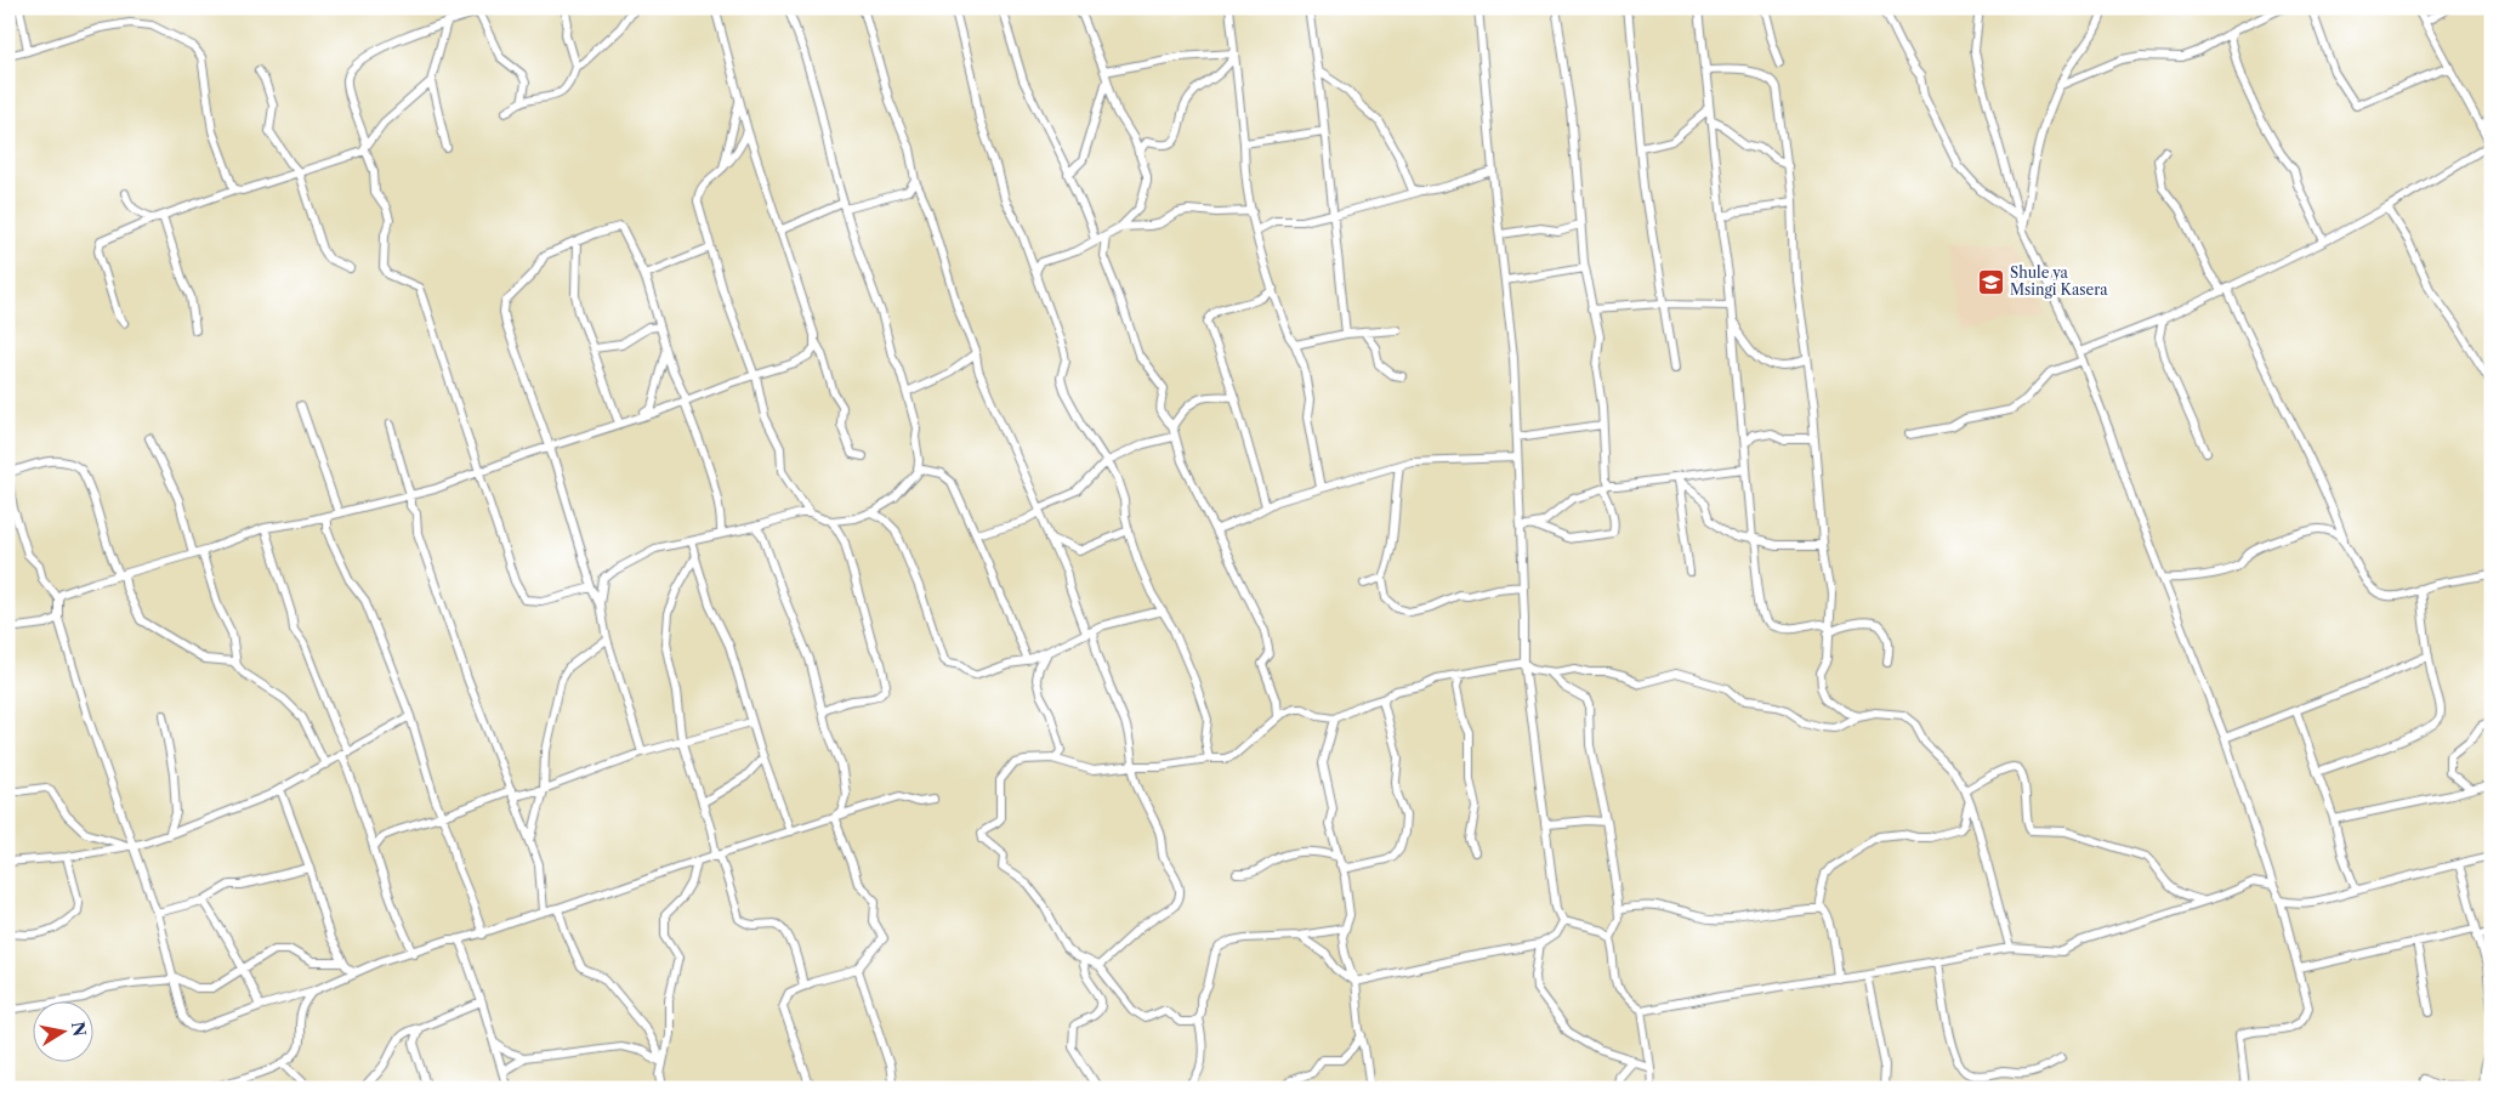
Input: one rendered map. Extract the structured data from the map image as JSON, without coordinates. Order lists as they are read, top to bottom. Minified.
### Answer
{"places":{"school or university":["Shule ya Msingi Kasera"]},"north":"right"}
